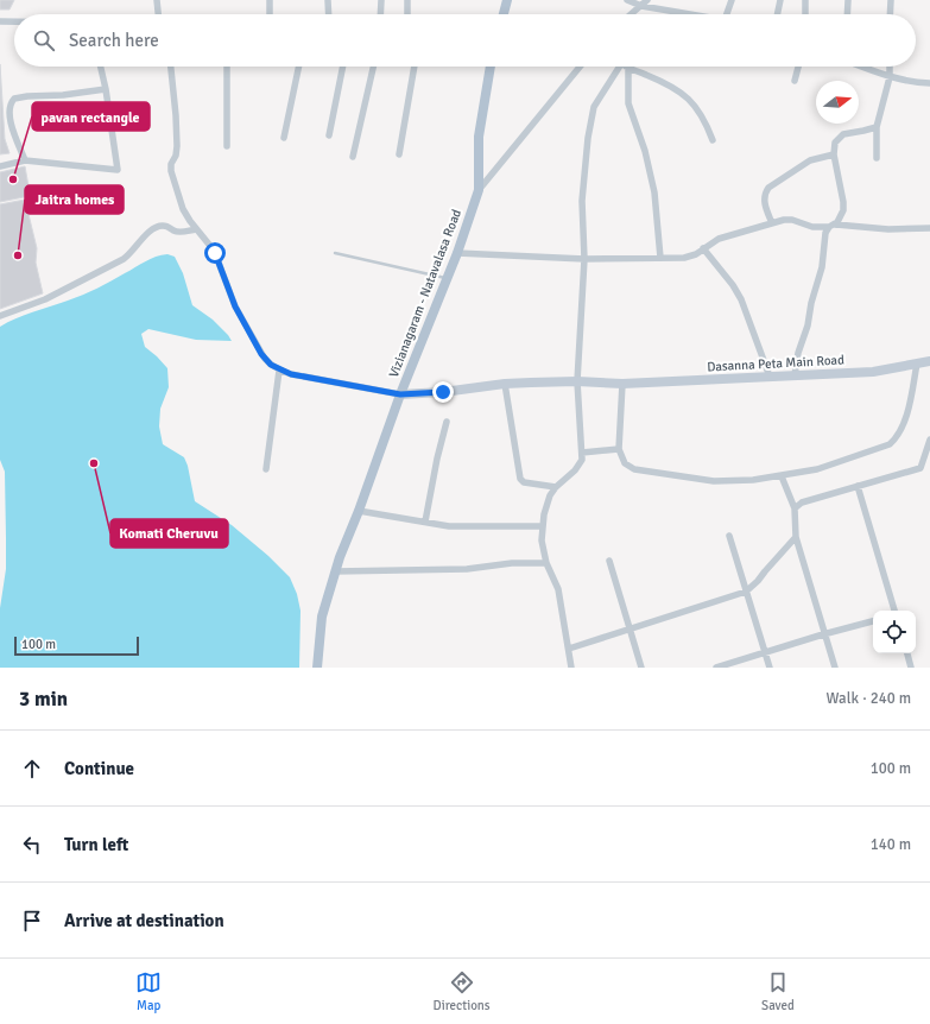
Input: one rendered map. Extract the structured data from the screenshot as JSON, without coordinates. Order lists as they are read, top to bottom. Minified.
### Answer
{"streets":{"main road":["Vizianagaram - Natavalasa Road"],"street":["Dasanna Peta Main Road"]},"crossings":[["Vizianagaram - Natavalasa Road","Dasanna Peta Main Road"]],"places":["pavan rectangle","Jaitra homes","Komati Cheruvu"],"scale_bar":"100 m","north":"right","page":{"search":"Search here","scale":"100 m","heading":["3 min","Walk · 240 m"],"list":[["Continue","100 m"],["Turn left","140 m"],"Arrive at destination"],"nav":["Map","Directions","Saved"]}}
